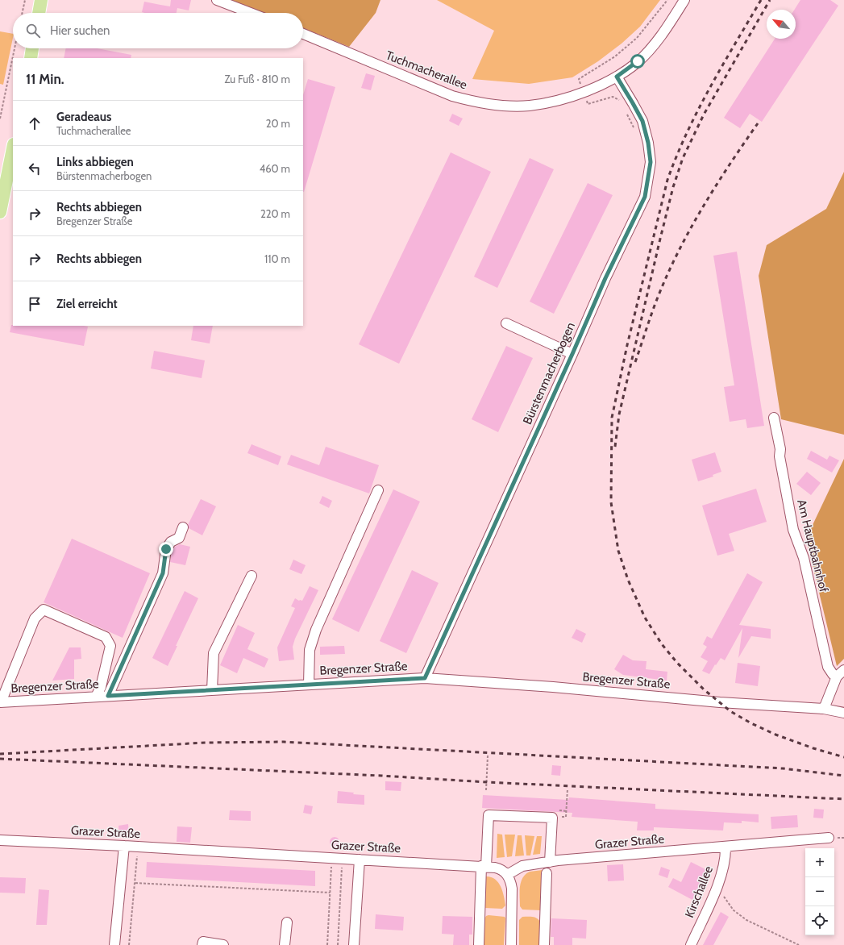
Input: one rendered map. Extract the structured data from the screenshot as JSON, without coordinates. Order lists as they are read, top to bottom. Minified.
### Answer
{"streets":{"street":["Tuchmacherallee","Bürstenmacherbogen","Am Hauptbahnhof","Bregenzer Straße","Grazer Straße","Kirschallee"]},"crossings":[["Tuchmacherallee","Bürstenmacherbogen"],["Bürstenmacherbogen","Bregenzer Straße"],["Am Hauptbahnhof","Bregenzer Straße"],["Grazer Straße","Kirschallee"]],"north":"top left","page":{"search":"Hier suchen","heading":["11 Min.","Zu Fuß · 810 m"],"list":[["Geradeaus","Tuchmacherallee","20 m"],["Links abbiegen","Bürstenmacherbogen","460 m"],["Rechts abbiegen","Bregenzer Straße","220 m"],["Rechts abbiegen","110 m"],"Ziel erreicht"],"map_buttons":["+","−"]}}
